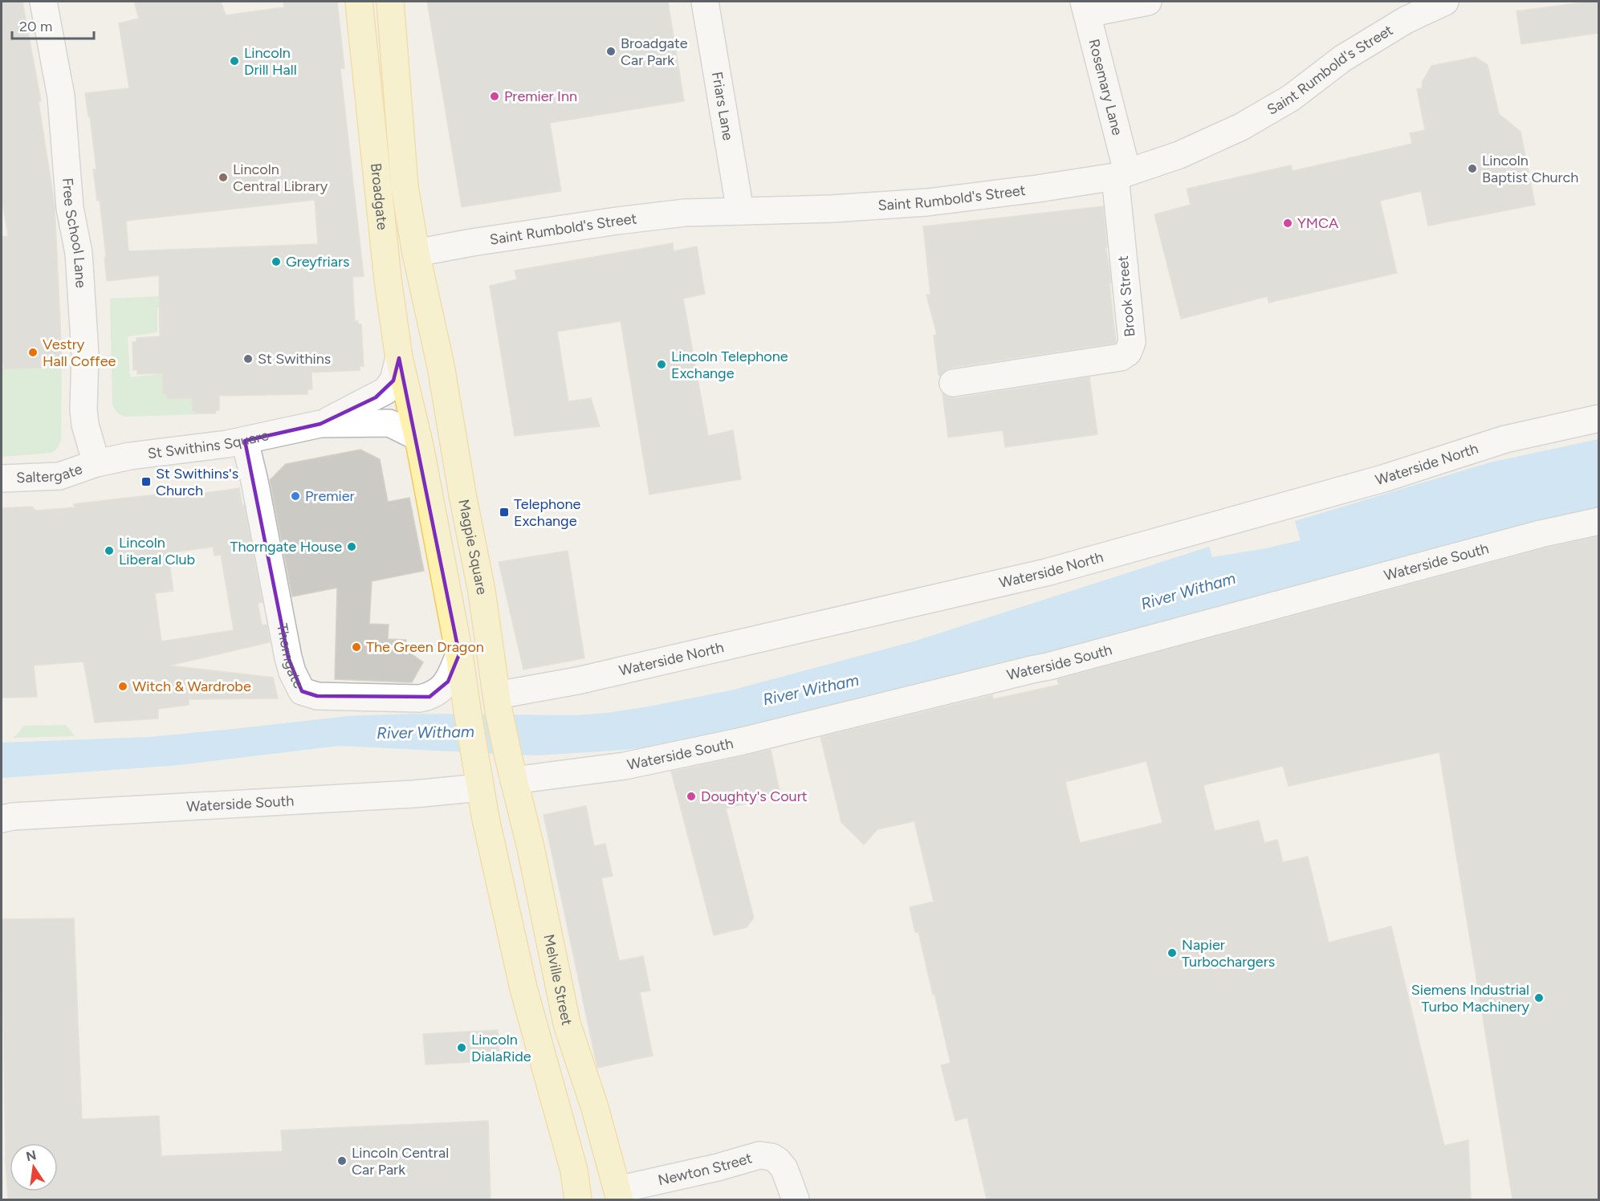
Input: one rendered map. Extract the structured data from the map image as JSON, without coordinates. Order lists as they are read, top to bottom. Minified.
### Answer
{"streets":{"main road":["Broadgate","Magpie Square","Melville Street"],"street":["Saint Rumbold's Street","Rosemary Lane","Friars Lane","Free School Lane","Brook Street","St Swithins Square","Waterside North","Saltergate","Waterside South","Thorngate","Newton Street"]},"crossings":[["Saint Rumbold's Street","Rosemary Lane"],["Saint Rumbold's Street","Friars Lane"],["Saint Rumbold's Street","Broadgate"],["Saint Rumbold's Street","Brook Street"],["Rosemary Lane","Brook Street"],["Broadgate","St Swithins Square"],["Broadgate","Magpie Square"],["Free School Lane","St Swithins Square"],["Free School Lane","Saltergate"],["St Swithins Square","Saltergate"],["St Swithins Square","Thorngate"],["Waterside North","Magpie Square"],["Magpie Square","Waterside South"],["Magpie Square","Melville Street"],["Waterside South","Melville Street"],["Melville Street","Newton Street"]],"water":["River Witham"],"places":{"other":["Broadgate Car Park","Lincoln Drill Hall","Premier Inn","Lincoln Baptist Church","Lincoln Central Library","YMCA","Greyfriars","Vestry Hall Coffee","St Swithins","Lincoln Telephone Exchange","Premier","Thorngate House","Lincoln Liberal Club","The Green Dragon","Witch & Wardrobe","Doughty's Court","Napier Turbochargers","Siemens Industrial Turbo Machinery","Lincoln DialaRide","Lincoln Central Car Park"],"transit":["St Swithins's Church","Telephone Exchange"]},"scale_bar":"20 m","north":"top"}
